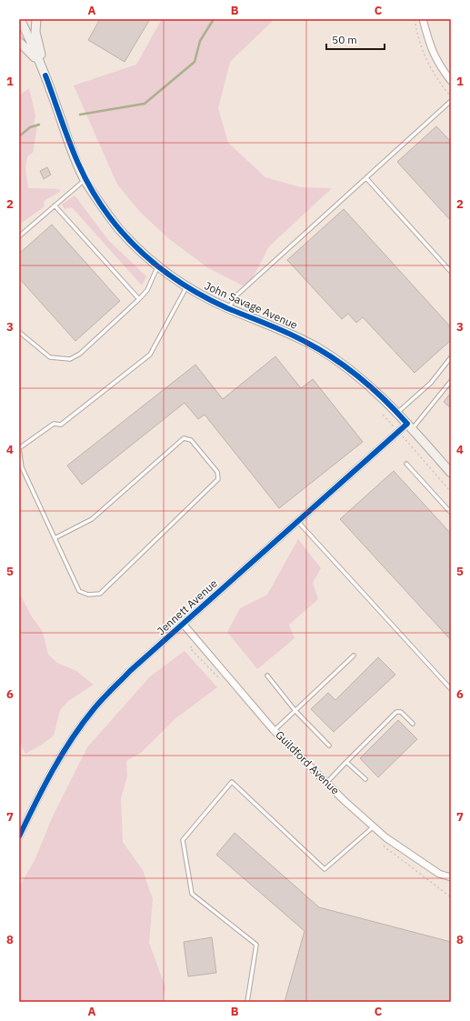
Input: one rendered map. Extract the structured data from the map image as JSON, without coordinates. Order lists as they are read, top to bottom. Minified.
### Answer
{"streets":{"main road":["John Savage Avenue"],"street":["Jennett Avenue","Guildford Avenue"]},"crossings":[["John Savage Avenue","Jennett Avenue"],["Jennett Avenue","Guildford Avenue"]],"scale_bar":"50 m","grid":{"columns":["A","B","C"],"rows":["1","2","3","4","5","6","7","8"]}}
